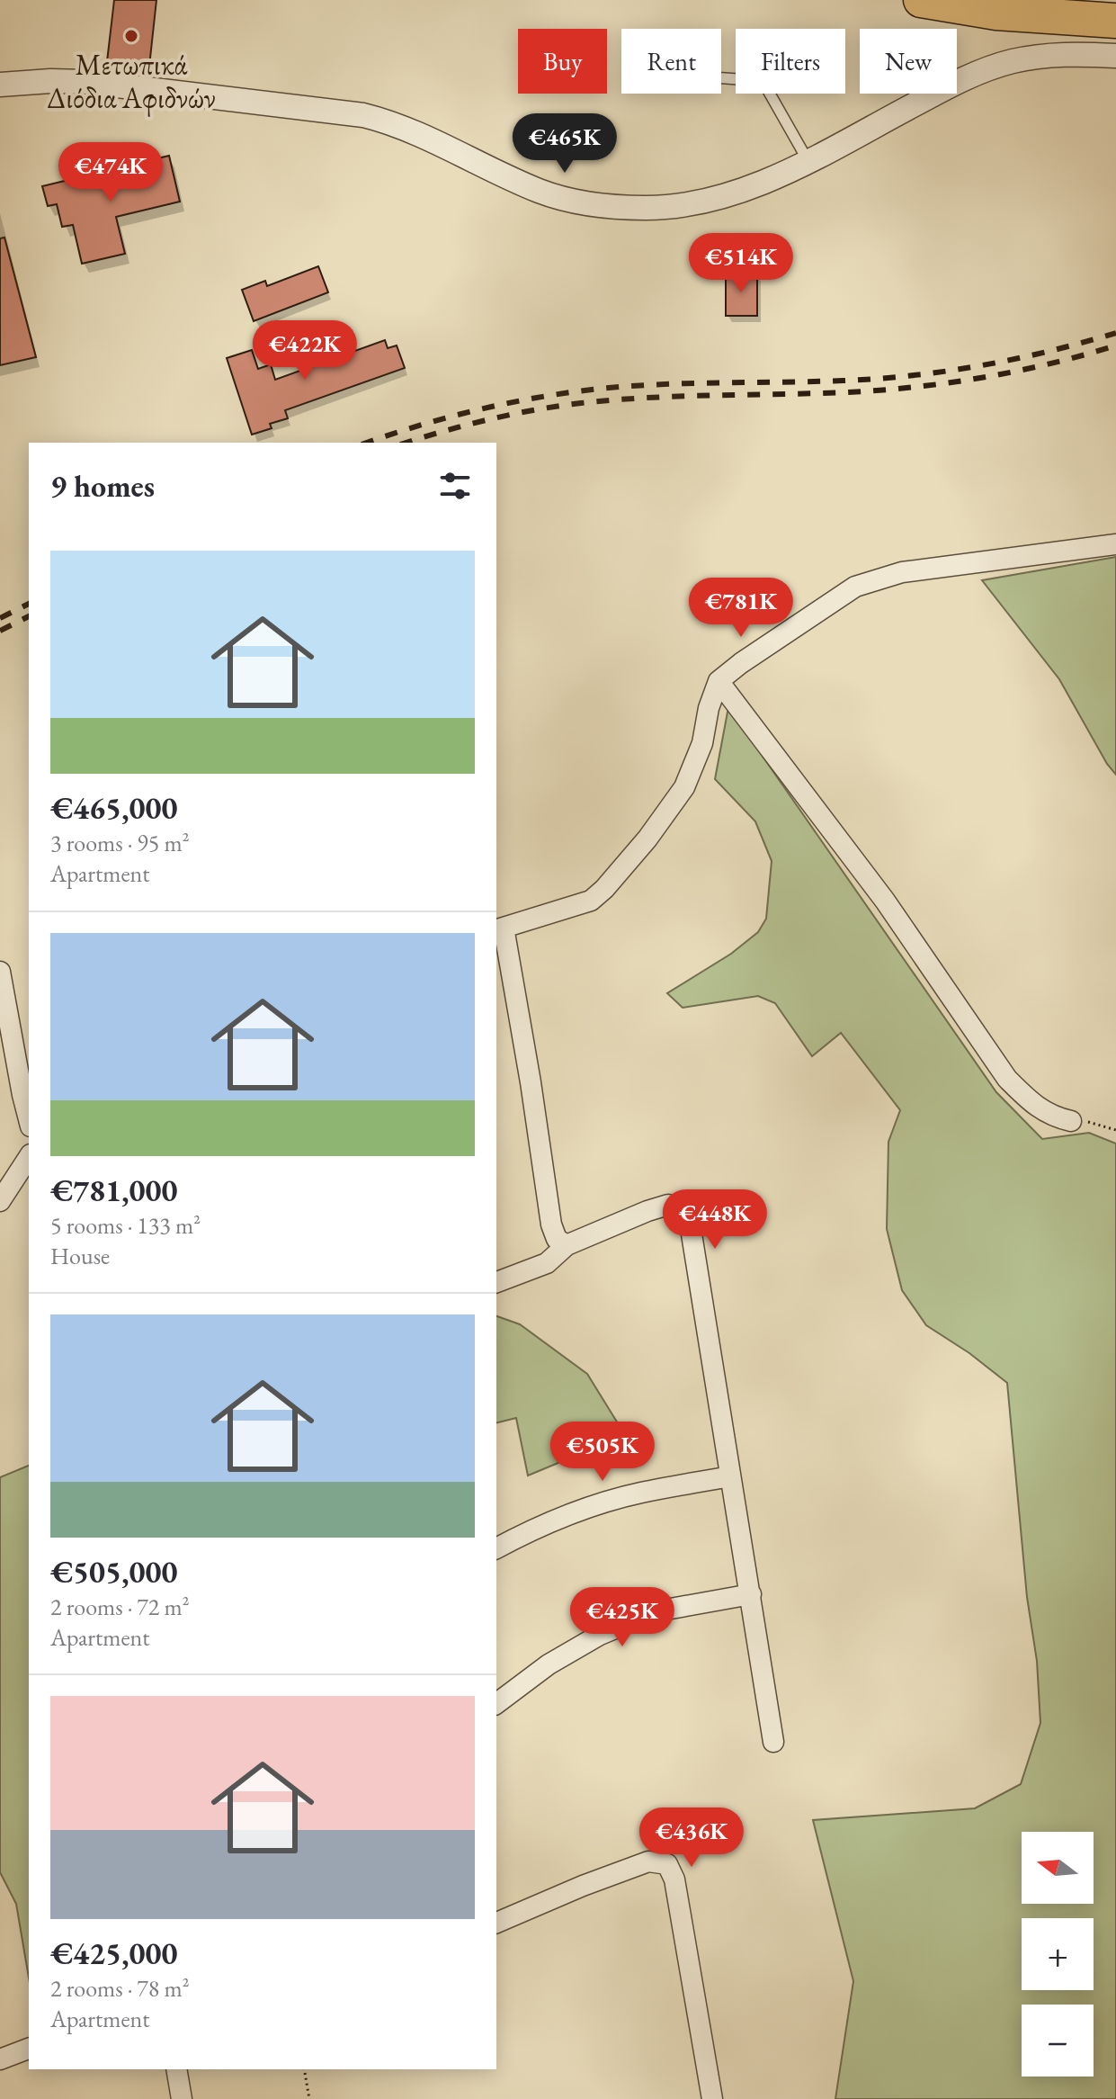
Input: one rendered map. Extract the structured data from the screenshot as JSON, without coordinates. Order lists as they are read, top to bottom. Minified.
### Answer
{"places":["Μετωπικά Διόδια Αφιδνών"],"north":"left","page":{"chip":["Buy","Rent","Filters","New"],"price":["€465K","€474K","€514K","€422K","€781K","€448K","€505K","€425K","€436K"],"heading":"9 homes","list":[{"name":"€465,000","note":"3 rooms · 95 m² · Apartment"},{"name":"€781,000","note":"5 rooms · 133 m² · House"},{"name":"€505,000","note":"2 rooms · 72 m² · Apartment"},{"name":"€425,000","note":"2 rooms · 78 m² · Apartment"}],"map_buttons":["+","−"]}}
